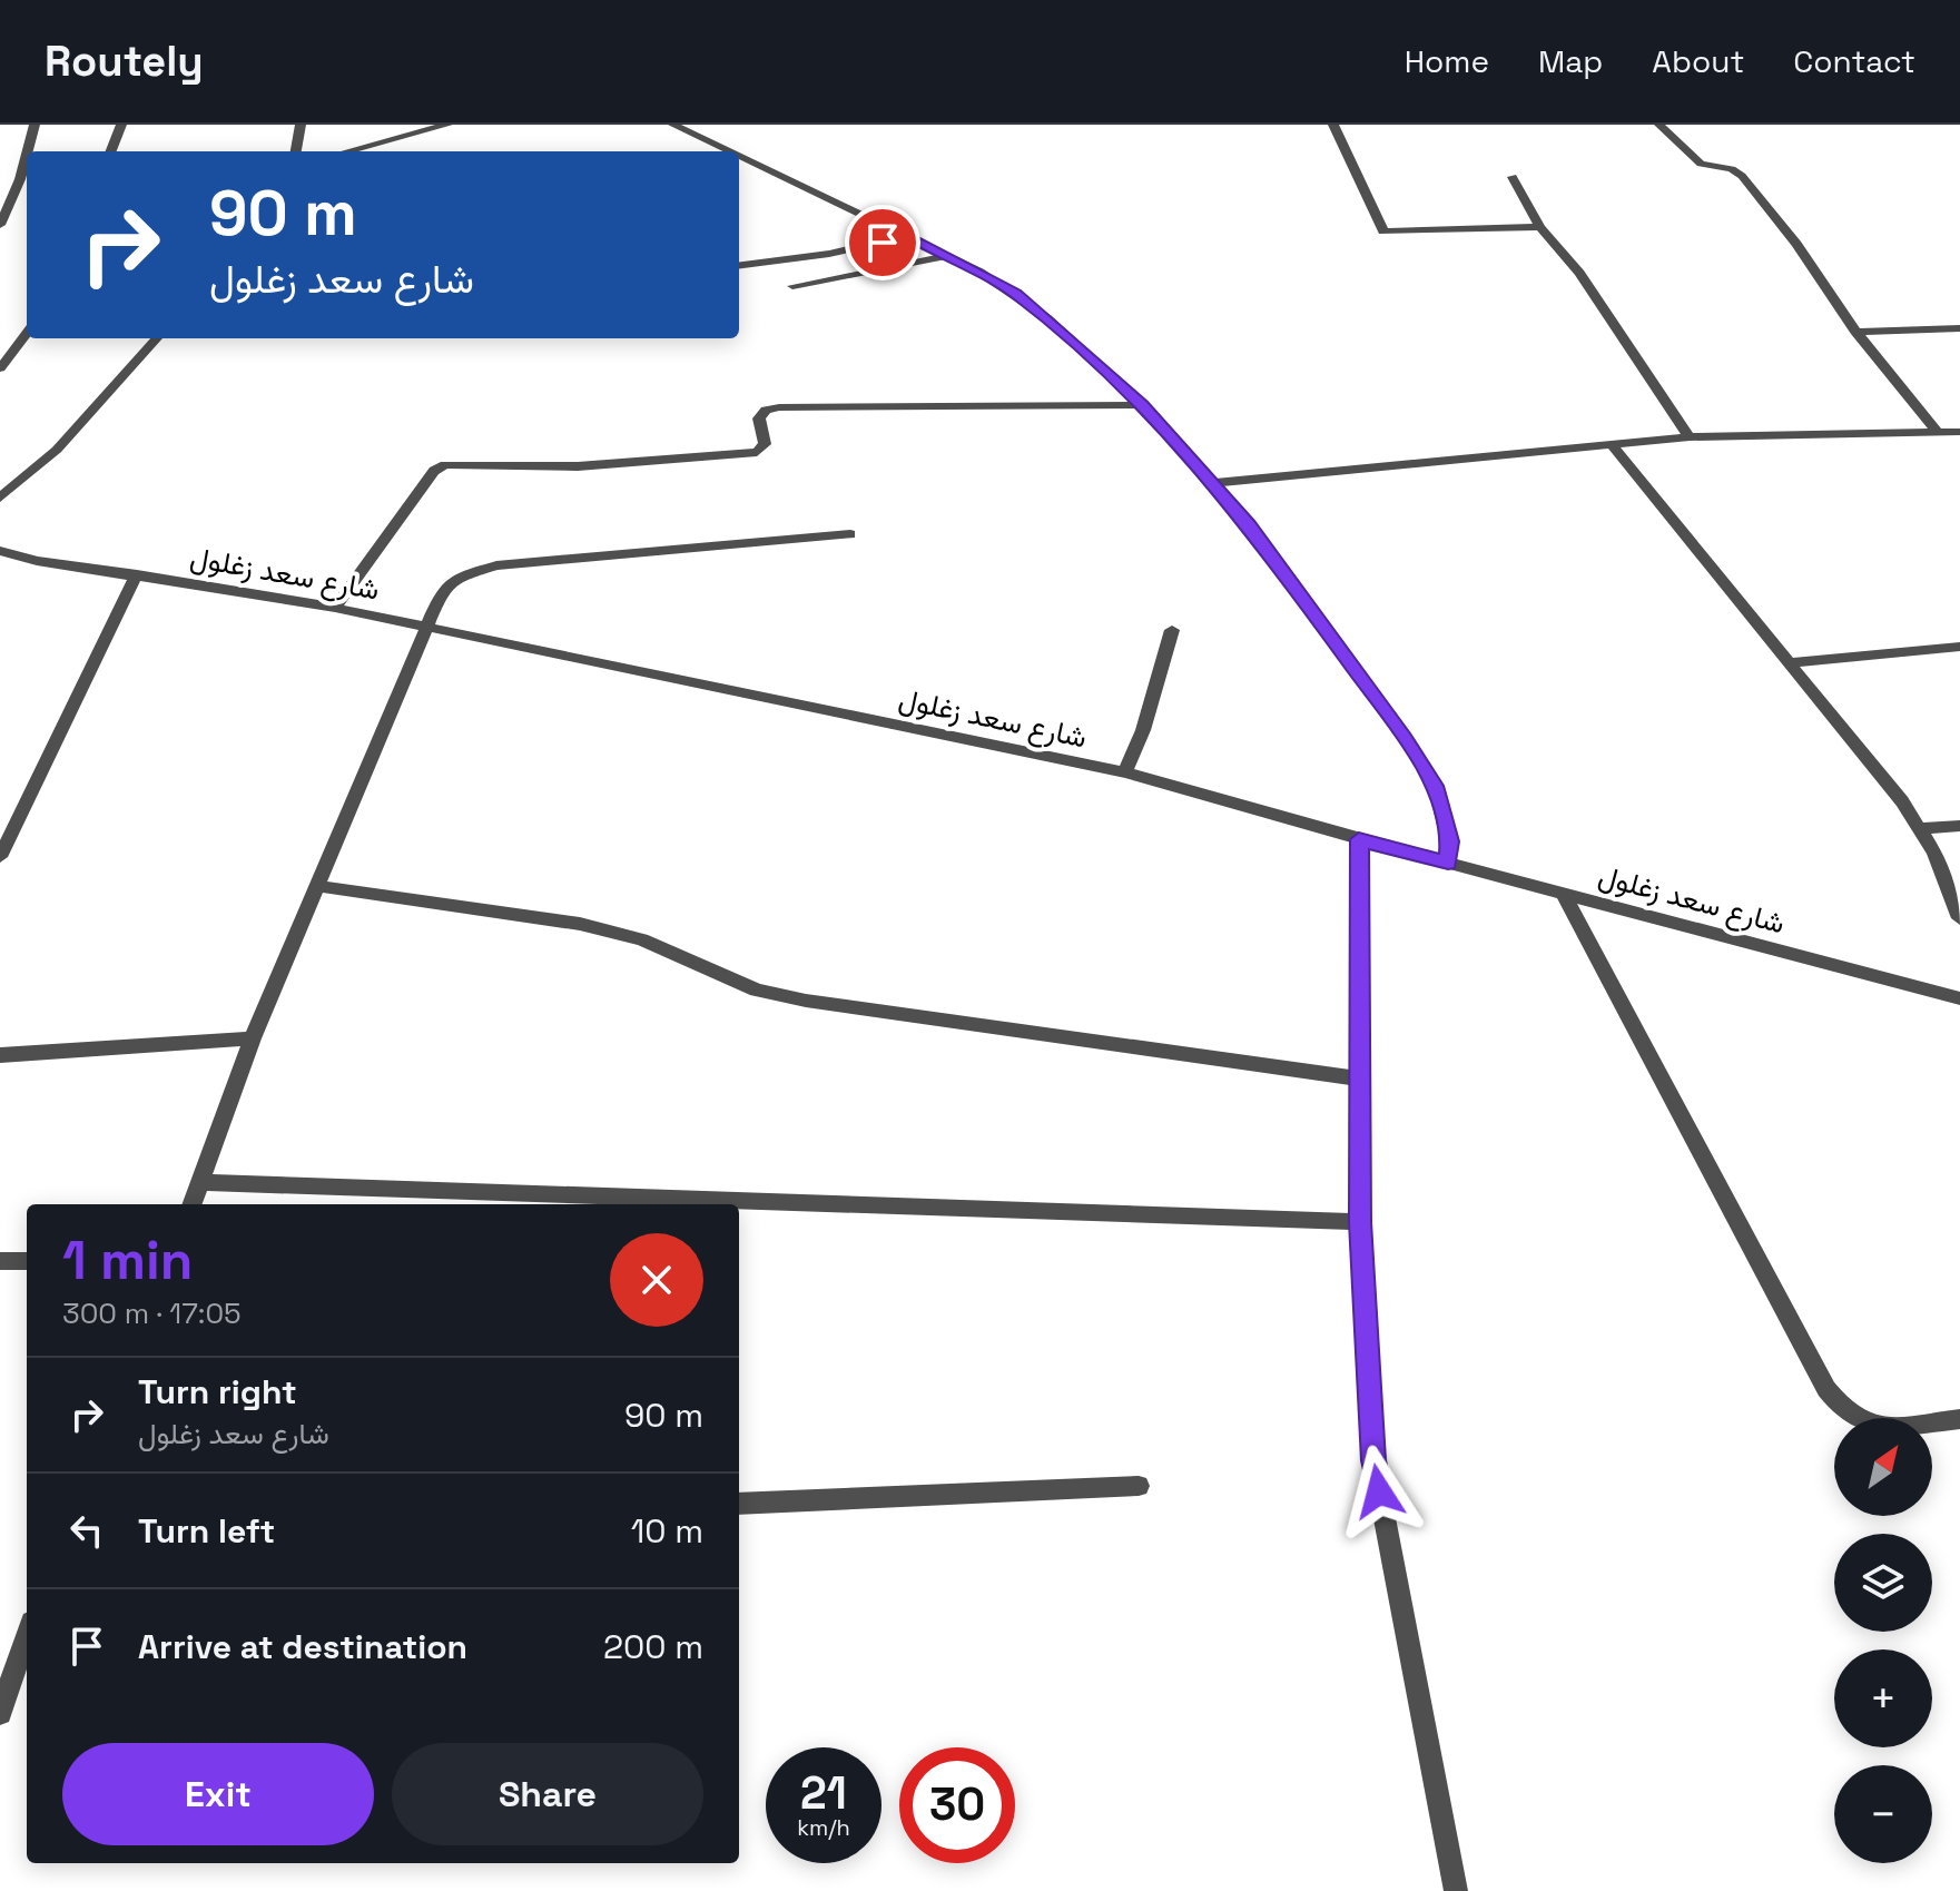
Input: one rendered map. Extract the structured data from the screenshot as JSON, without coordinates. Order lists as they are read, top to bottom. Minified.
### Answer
{"streets":{"street":["شارع سعد زغلول"]},"north":"top right","page":{"header":"Routely","nav":["Home","Map","About","Contact"],"turn":["90 m","شارع سعد زغلول"],"heading":["1 min","300 m · 17:05"],"list":[{"name":"Turn right","note":"شارع سعد زغلول","value":"90 m"},{"name":"Turn left","value":"10 m"},{"name":"Arrive at destination","value":"200 m"}],"map_buttons":["+","−"],"buttons":["Exit","Share"],"speed":"21 km/h","limit":"30"}}
